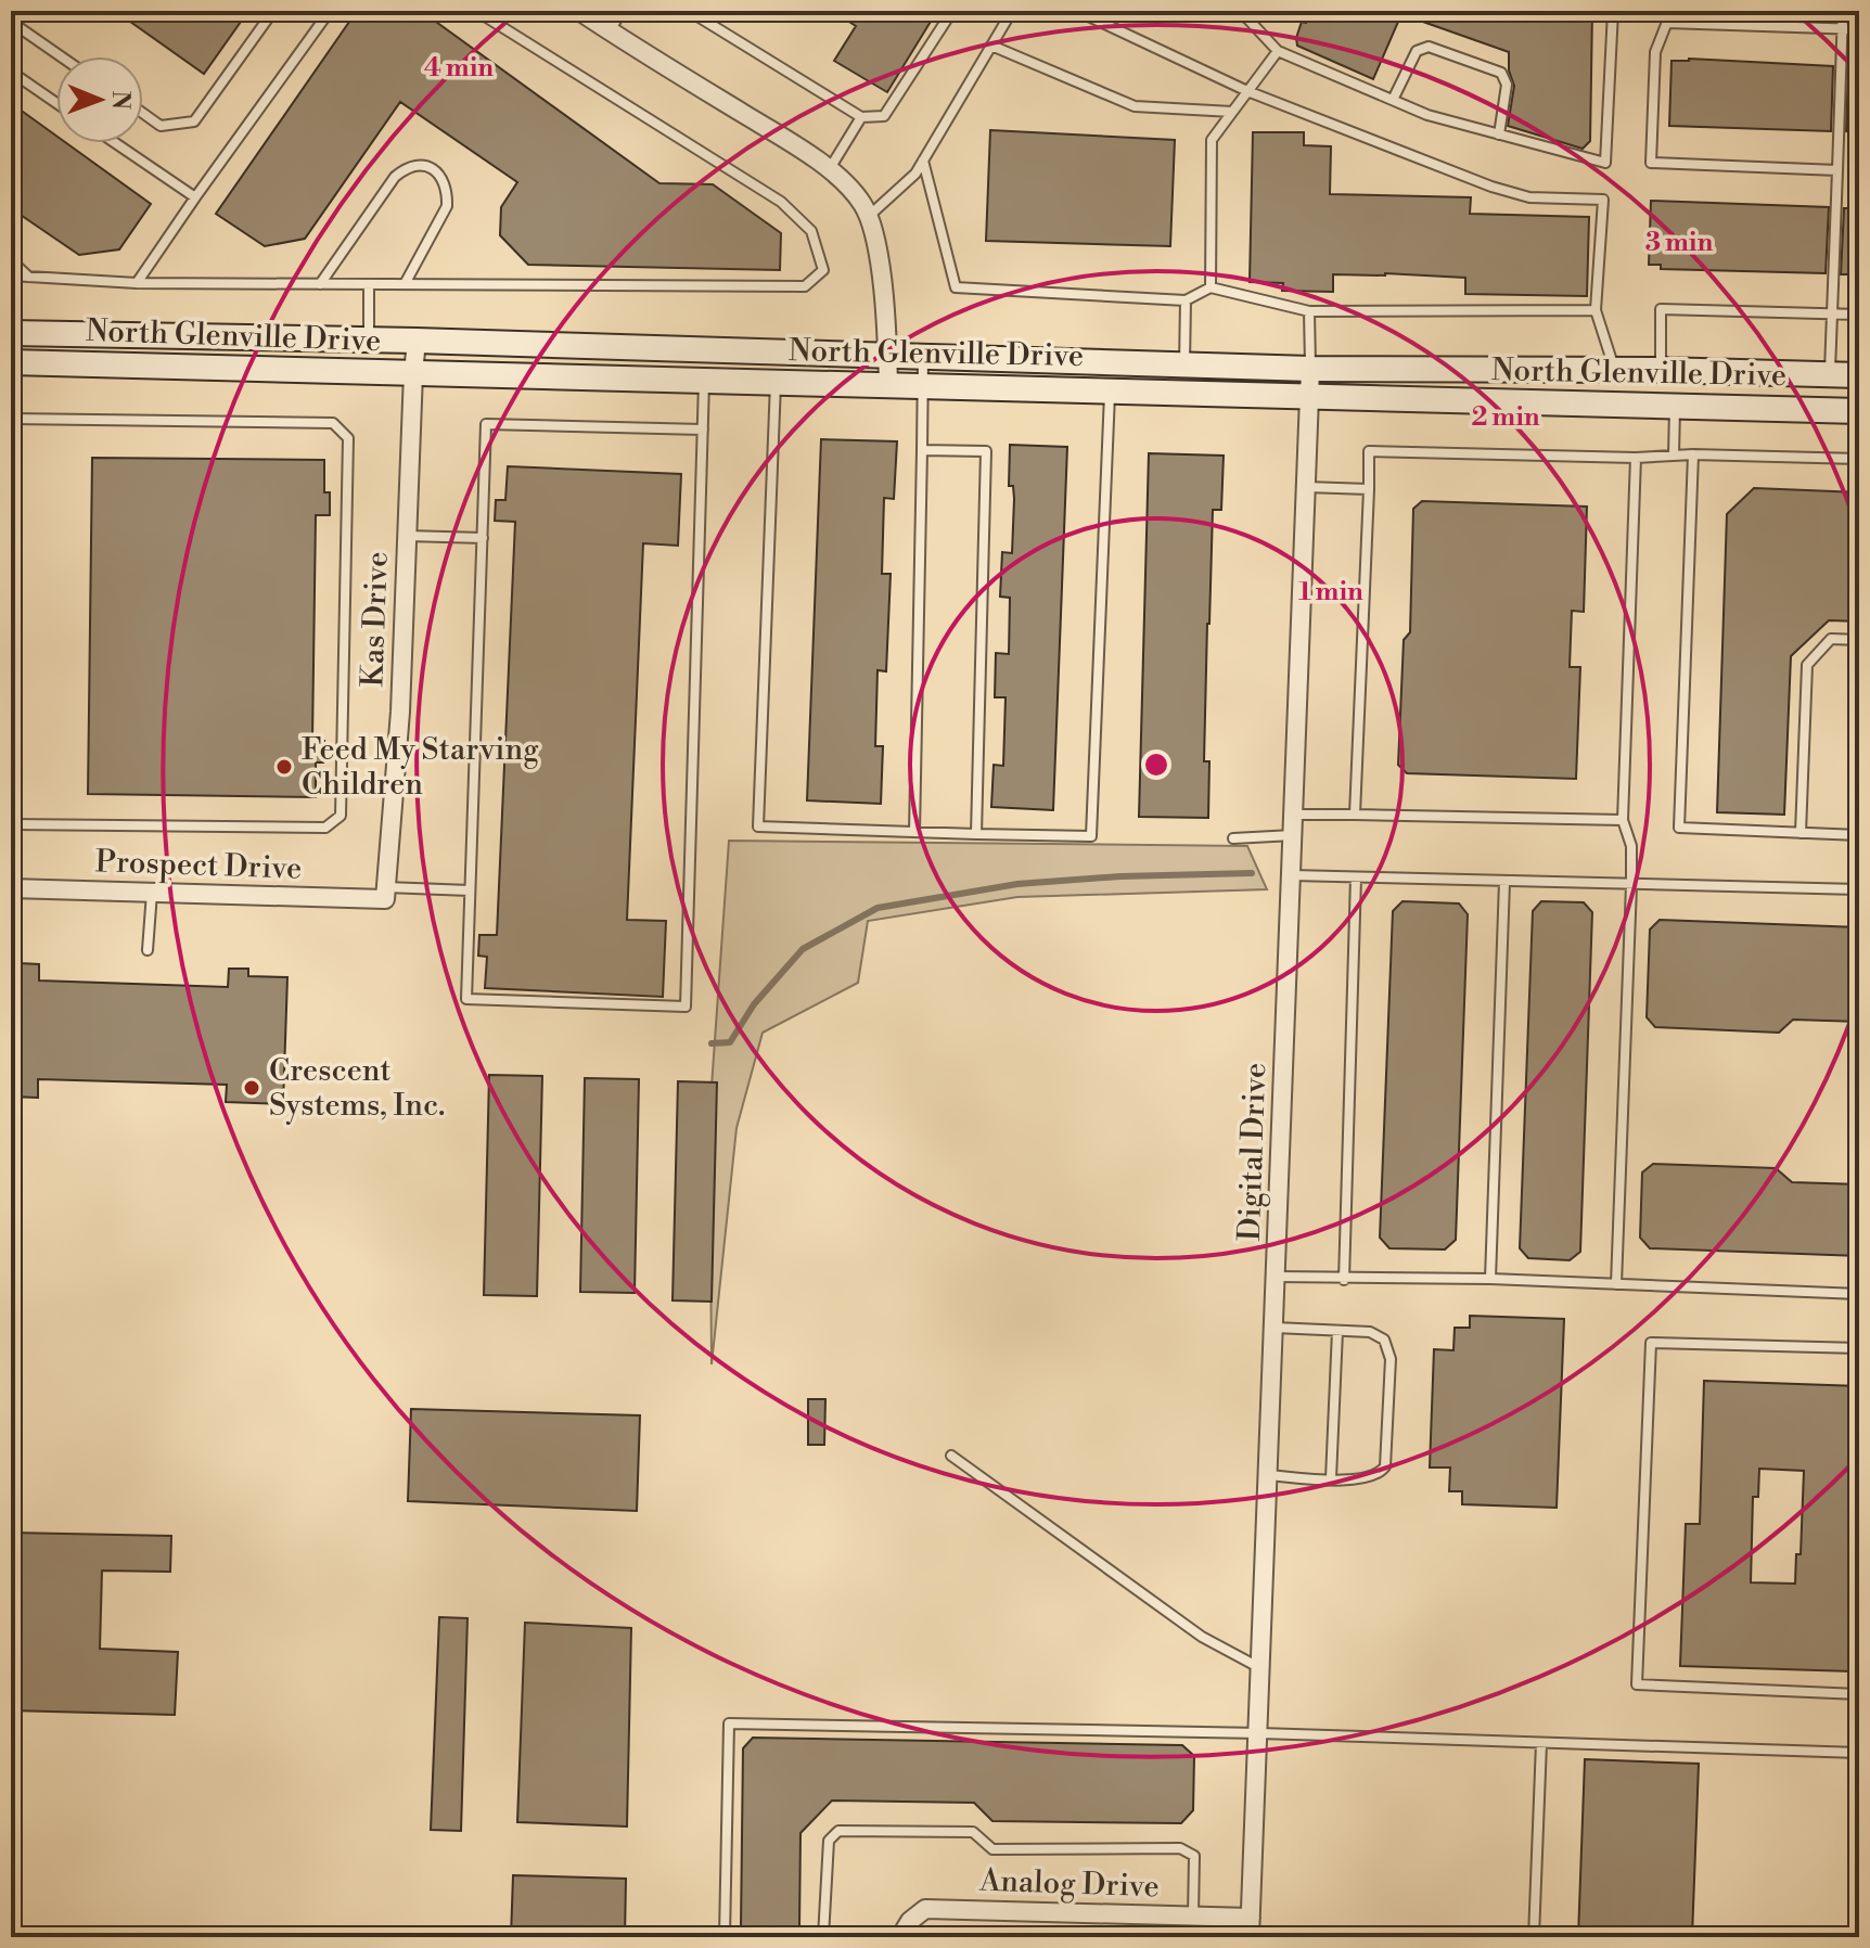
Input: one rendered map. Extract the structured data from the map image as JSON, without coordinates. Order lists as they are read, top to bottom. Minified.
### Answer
{"streets":{"street":["North Glenville Drive","Kas Drive","Prospect Drive","Digital Drive","Analog Drive"]},"crossings":[["North Glenville Drive","Kas Drive"],["North Glenville Drive","Digital Drive"],["Kas Drive","Prospect Drive"],["Digital Drive","Analog Drive"]],"places":["Feed My Starving Children","Crescent Systems, Inc."],"north":"right","rings":["4 min","3 min","2 min","1 min"]}
